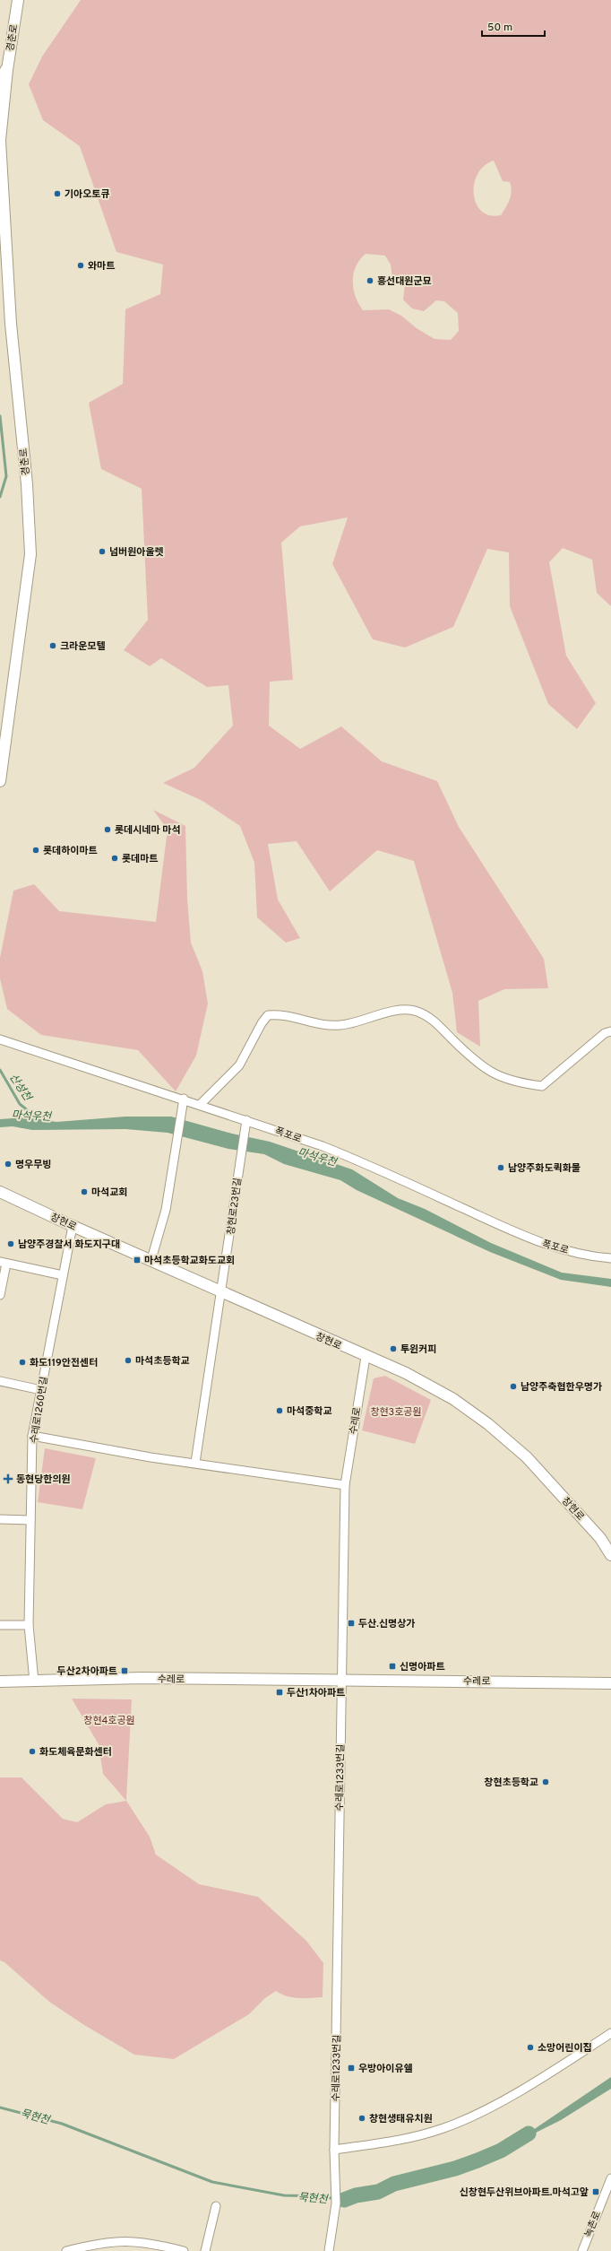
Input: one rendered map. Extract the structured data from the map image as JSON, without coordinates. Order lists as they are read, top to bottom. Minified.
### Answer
{"streets":{"street":["경춘로","폭포로","창현로23번길","창현로","수레로1260번길","수레로","수레로1233번길","녹촌로"]},"crossings":[["폭포로","창현로23번길"],["창현로23번길","창현로"],["창현로","수레로1260번길"],["창현로","수레로"],["수레로1260번길","수레로"],["수레로","수레로1233번길"]],"water":["산성천","마석우천","묵현천"],"parks":["창현3호공원","창현4호공원"],"places":{"other":["기아오토큐","와마트","흥선대원군묘","넘버원아울렛","크라운모텔","롯데시네마 마석","롯데하이마트","롯데마트","명우무빙","남양주화도퀵화물","마석교회","남양주경찰서 화도지구대","투윈커피","마석초등학교","화도119안전센터","남양주축협한우명가","마석중학교","화도체육문화센터","창현초등학교","소망어린이집","창현생태유치원"],"transit":["마석초등학교화도교회","두산.신명상가","신명아파트","두산2차아파트","두산1차아파트","우방아이유쉘","신창현두산위브아파트.마석고앞"],"health":["동현당한의원"]},"scale_bar":"50 m"}
